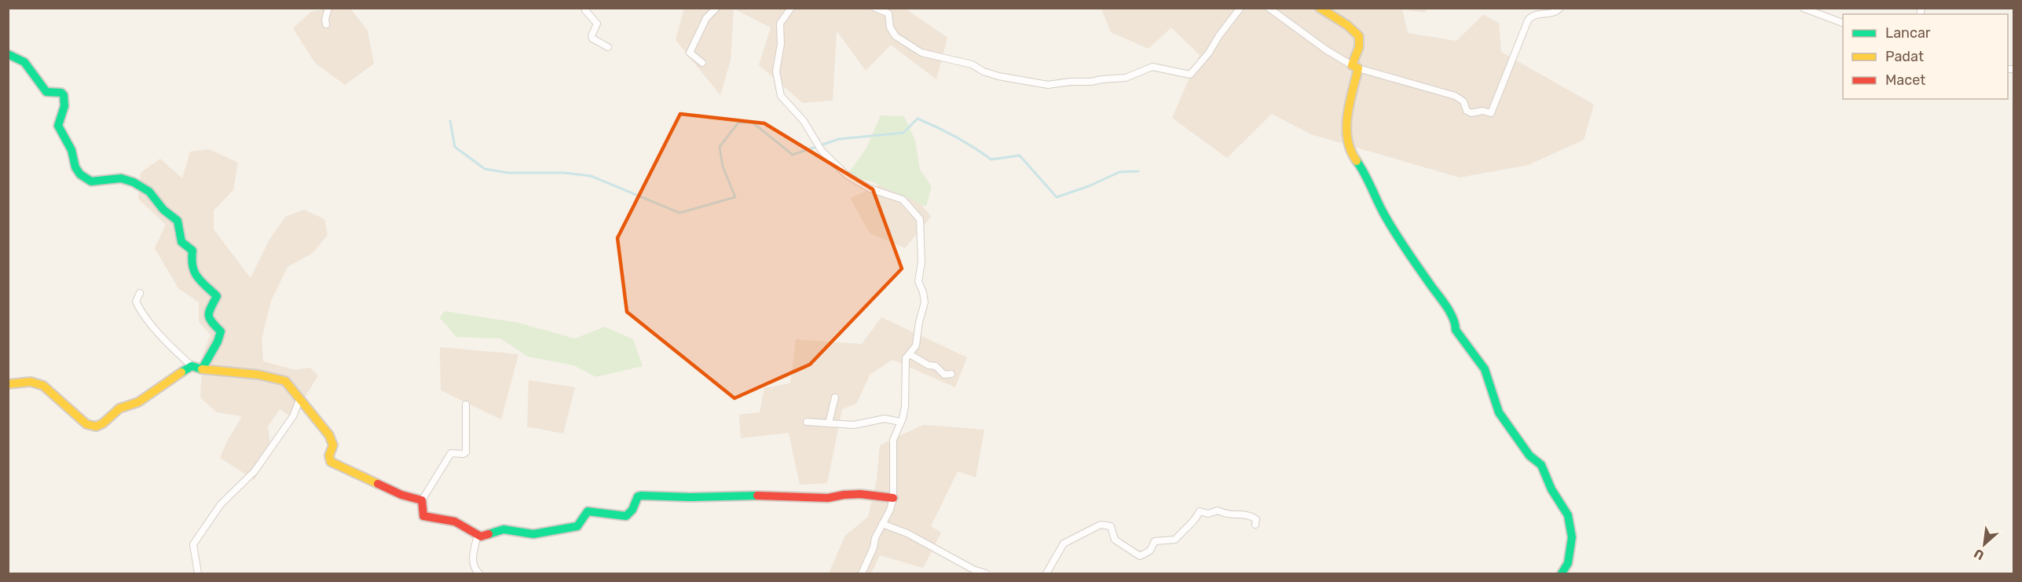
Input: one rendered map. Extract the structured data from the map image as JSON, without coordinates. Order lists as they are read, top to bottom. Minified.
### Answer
{"legend":["Lancar","Padat","Macet"],"north":"bottom left"}
